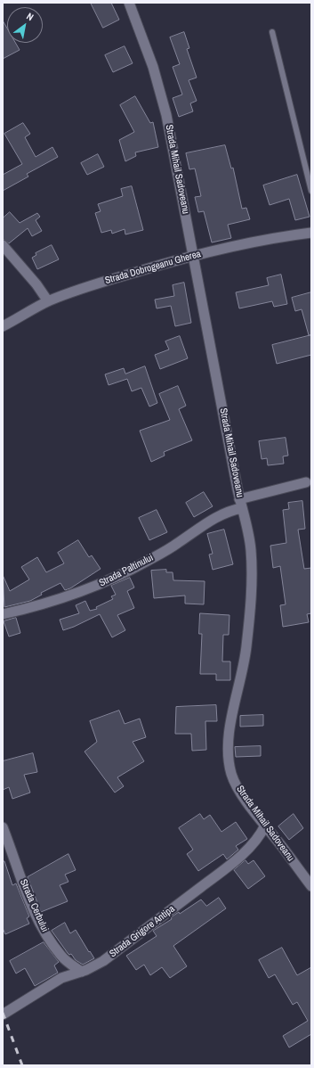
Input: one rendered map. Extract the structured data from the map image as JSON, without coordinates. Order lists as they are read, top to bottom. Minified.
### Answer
{"streets":{"street":["Strada Mihail Sadoveanu","Strada Dobrogeanu Gherea","Strada Paltinului","Strada Cerbului","Strada Grigore Antipa"]},"crossings":[["Strada Mihail Sadoveanu","Strada Dobrogeanu Gherea"],["Strada Mihail Sadoveanu","Strada Paltinului"],["Strada Mihail Sadoveanu","Strada Grigore Antipa"],["Strada Cerbului","Strada Grigore Antipa"]],"north":"top right"}
